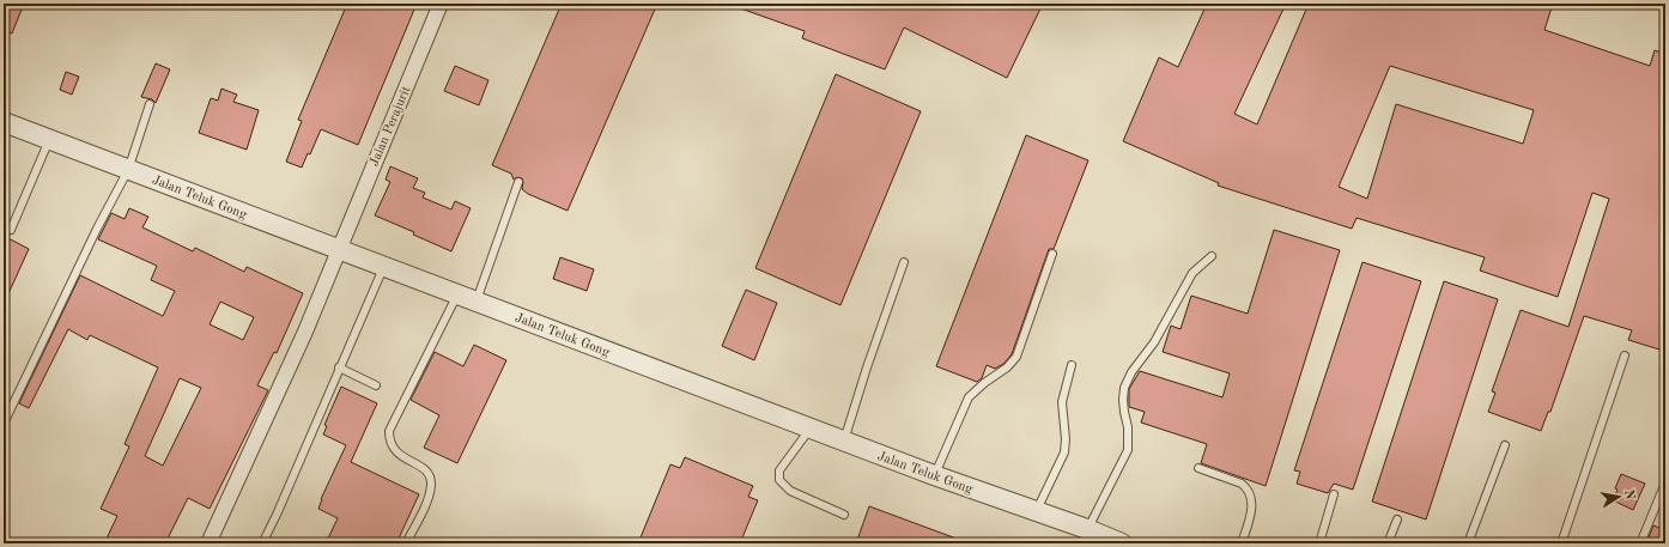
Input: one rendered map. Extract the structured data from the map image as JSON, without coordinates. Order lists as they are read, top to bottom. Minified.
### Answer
{"streets":{"street":["Jalan Perajurit","Jalan Teluk Gong"]},"crossings":[["Jalan Perajurit","Jalan Teluk Gong"]],"north":"right"}
